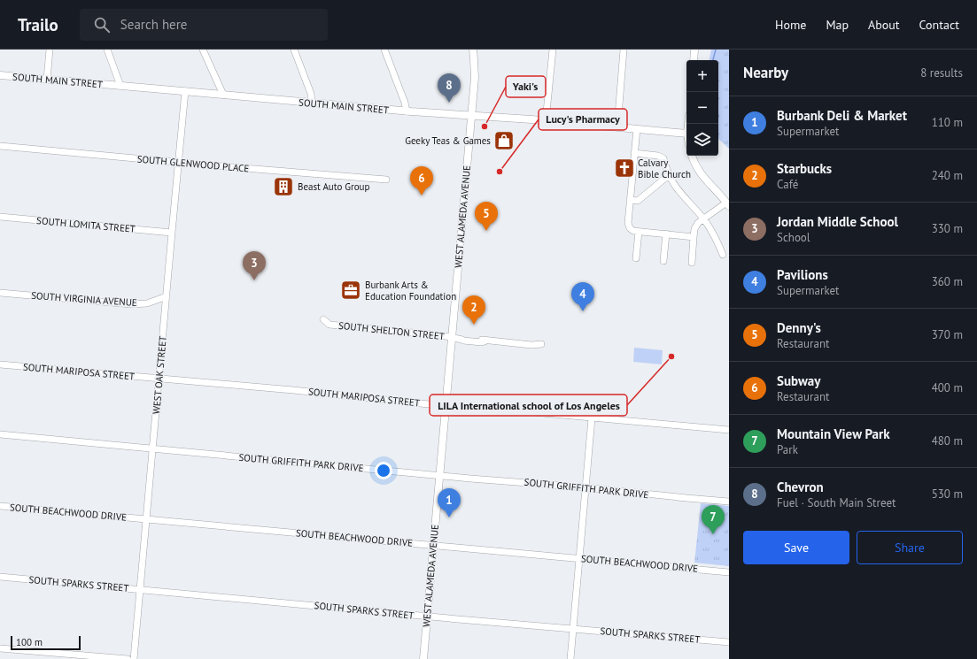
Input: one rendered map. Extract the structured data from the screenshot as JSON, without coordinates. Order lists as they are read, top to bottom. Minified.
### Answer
{"streets":{"main road":["SOUTH MAIN STREET","WEST ALAMEDA AVENUE"],"street":["SOUTH GLENWOOD PLACE","SOUTH LOMITA STREET","SOUTH VIRGINIA AVENUE","SOUTH SHELTON STREET","SOUTH MARIPOSA STREET","WEST OAK STREET","SOUTH GRIFFITH PARK DRIVE","SOUTH BEACHWOOD DRIVE","SOUTH SPARKS STREET"]},"crossings":[["SOUTH MAIN STREET","WEST ALAMEDA AVENUE"],["SOUTH MAIN STREET","WEST OAK STREET"],["SOUTH GLENWOOD PLACE","WEST OAK STREET"],["WEST ALAMEDA AVENUE","SOUTH SHELTON STREET"],["WEST ALAMEDA AVENUE","SOUTH MARIPOSA STREET"],["WEST ALAMEDA AVENUE","SOUTH GRIFFITH PARK DRIVE"],["WEST ALAMEDA AVENUE","SOUTH BEACHWOOD DRIVE"],["WEST ALAMEDA AVENUE","SOUTH SPARKS STREET"],["SOUTH LOMITA STREET","WEST OAK STREET"],["SOUTH VIRGINIA AVENUE","WEST OAK STREET"],["SOUTH MARIPOSA STREET","WEST OAK STREET"],["WEST OAK STREET","SOUTH GRIFFITH PARK DRIVE"],["WEST OAK STREET","SOUTH BEACHWOOD DRIVE"],["WEST OAK STREET","SOUTH SPARKS STREET"]],"places":{"other":["Yaki's","Lucy's Pharmacy","LILA International school of Los Angeles"],"shop":["Geeky Teas & Games"],"church":["Calvary Bible Church"],"building":["Beast Auto Group"],"office":["Burbank Arts & Education Foundation"]},"scale_bar":"100 m","page":{"header":"Trailo","search":"Search here","nav":["Home","Map","About","Contact"],"heading":["Nearby","8 results"],"map_buttons":["+","−"],"pins":["8","6","5","3","4","2","1","7"],"list":[{"mark":"1","name":"Burbank Deli & Market","note":"Supermarket","value":"110 m"},{"mark":"2","name":"Starbucks","note":"Café","value":"240 m"},{"mark":"3","name":"Jordan Middle School","note":"School","value":"330 m"},{"mark":"4","name":"Pavilions","note":"Supermarket","value":"360 m"},{"mark":"5","name":"Denny's","note":"Restaurant","value":"370 m"},{"mark":"6","name":"Subway","note":"Restaurant","value":"400 m"},{"mark":"7","name":"Mountain View Park","note":"Park","value":"480 m"},{"mark":"8","name":"Chevron","note":"Fuel · South Main Street","value":"530 m"}],"buttons":["Save","Share"],"scale":"100 m"}}
